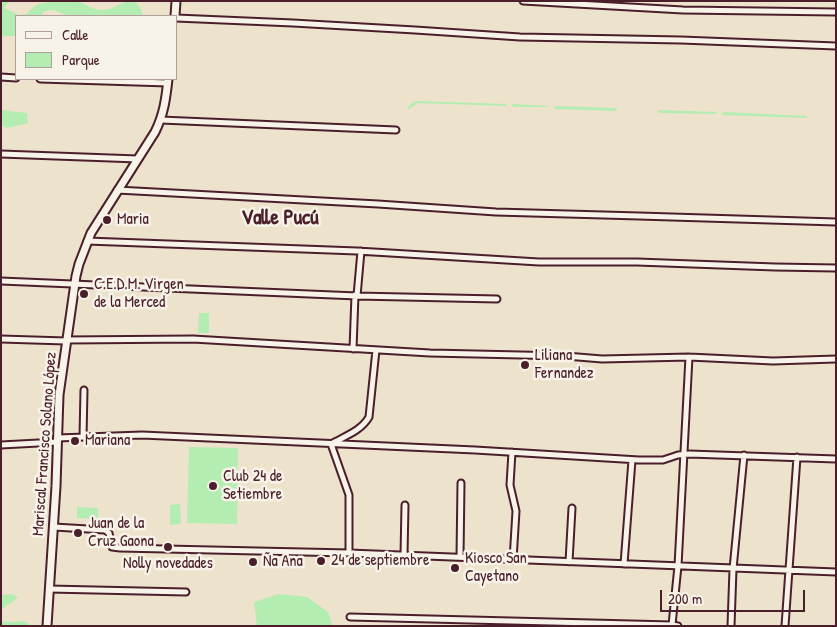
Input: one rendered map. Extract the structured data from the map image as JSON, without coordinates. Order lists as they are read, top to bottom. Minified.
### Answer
{"streets":{"main road":["Mariscal Francisco Solano López"]},"districts":["Valle Pucú"],"places":["Maria","C.E.D.M. Virgen de la Merced","Liliana Fernandez","Mariana","Club 24 de Setiembre","Juan de la Cruz Gaona","Nolly novedades","24 de septiembre","Ña Ana","Kiosco San Cayetano"],"legend":["Calle","Parque"],"scale_bar":"200 m"}
